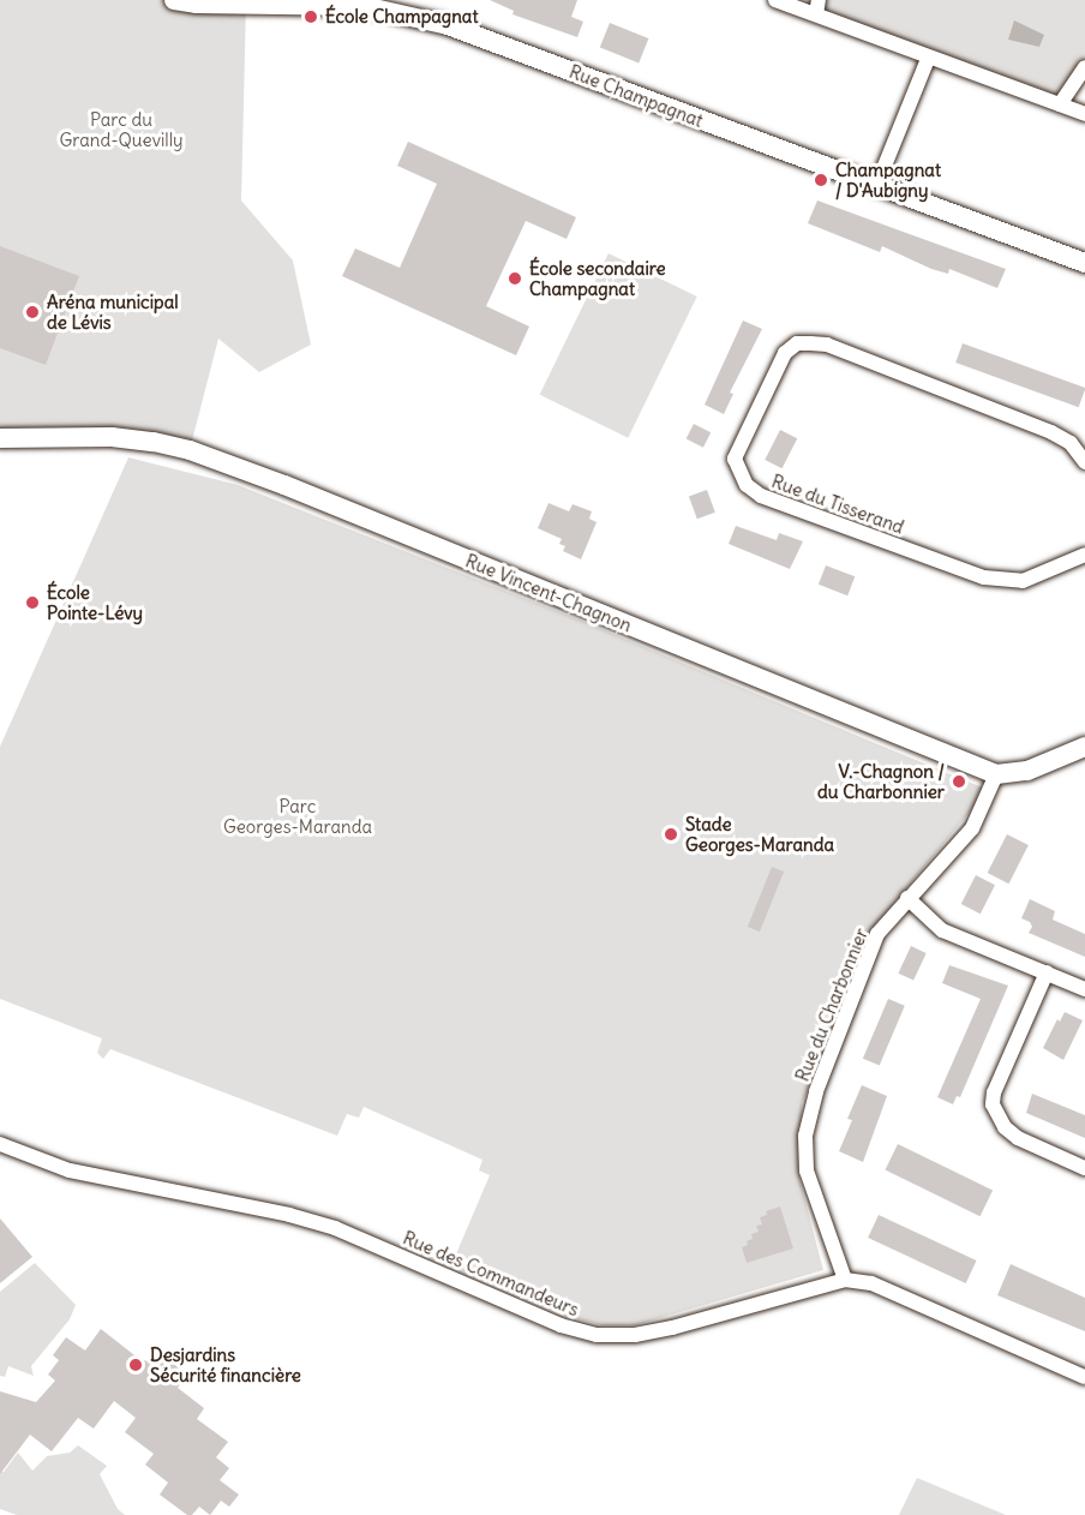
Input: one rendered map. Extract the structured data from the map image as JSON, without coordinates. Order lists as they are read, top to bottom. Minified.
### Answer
{"streets":{"street":["Rue Champagnat","Rue du Tisserand","Rue Vincent-Chagnon","Rue du Charbonnier","Rue des Commandeurs"]},"crossings":[["Rue Vincent-Chagnon","Rue du Charbonnier"],["Rue du Charbonnier","Rue des Commandeurs"]],"parks":["Parc du Grand-Quevilly","Parc Georges-Maranda"],"places":["École Champagnat","Champagnat / D'Aubigny","École secondaire Champagnat","Aréna municipal de Lévis","École Pointe-Lévy","V.-Chagnon / du Charbonnier","Stade Georges-Maranda","Desjardins Sécurité financière"]}
